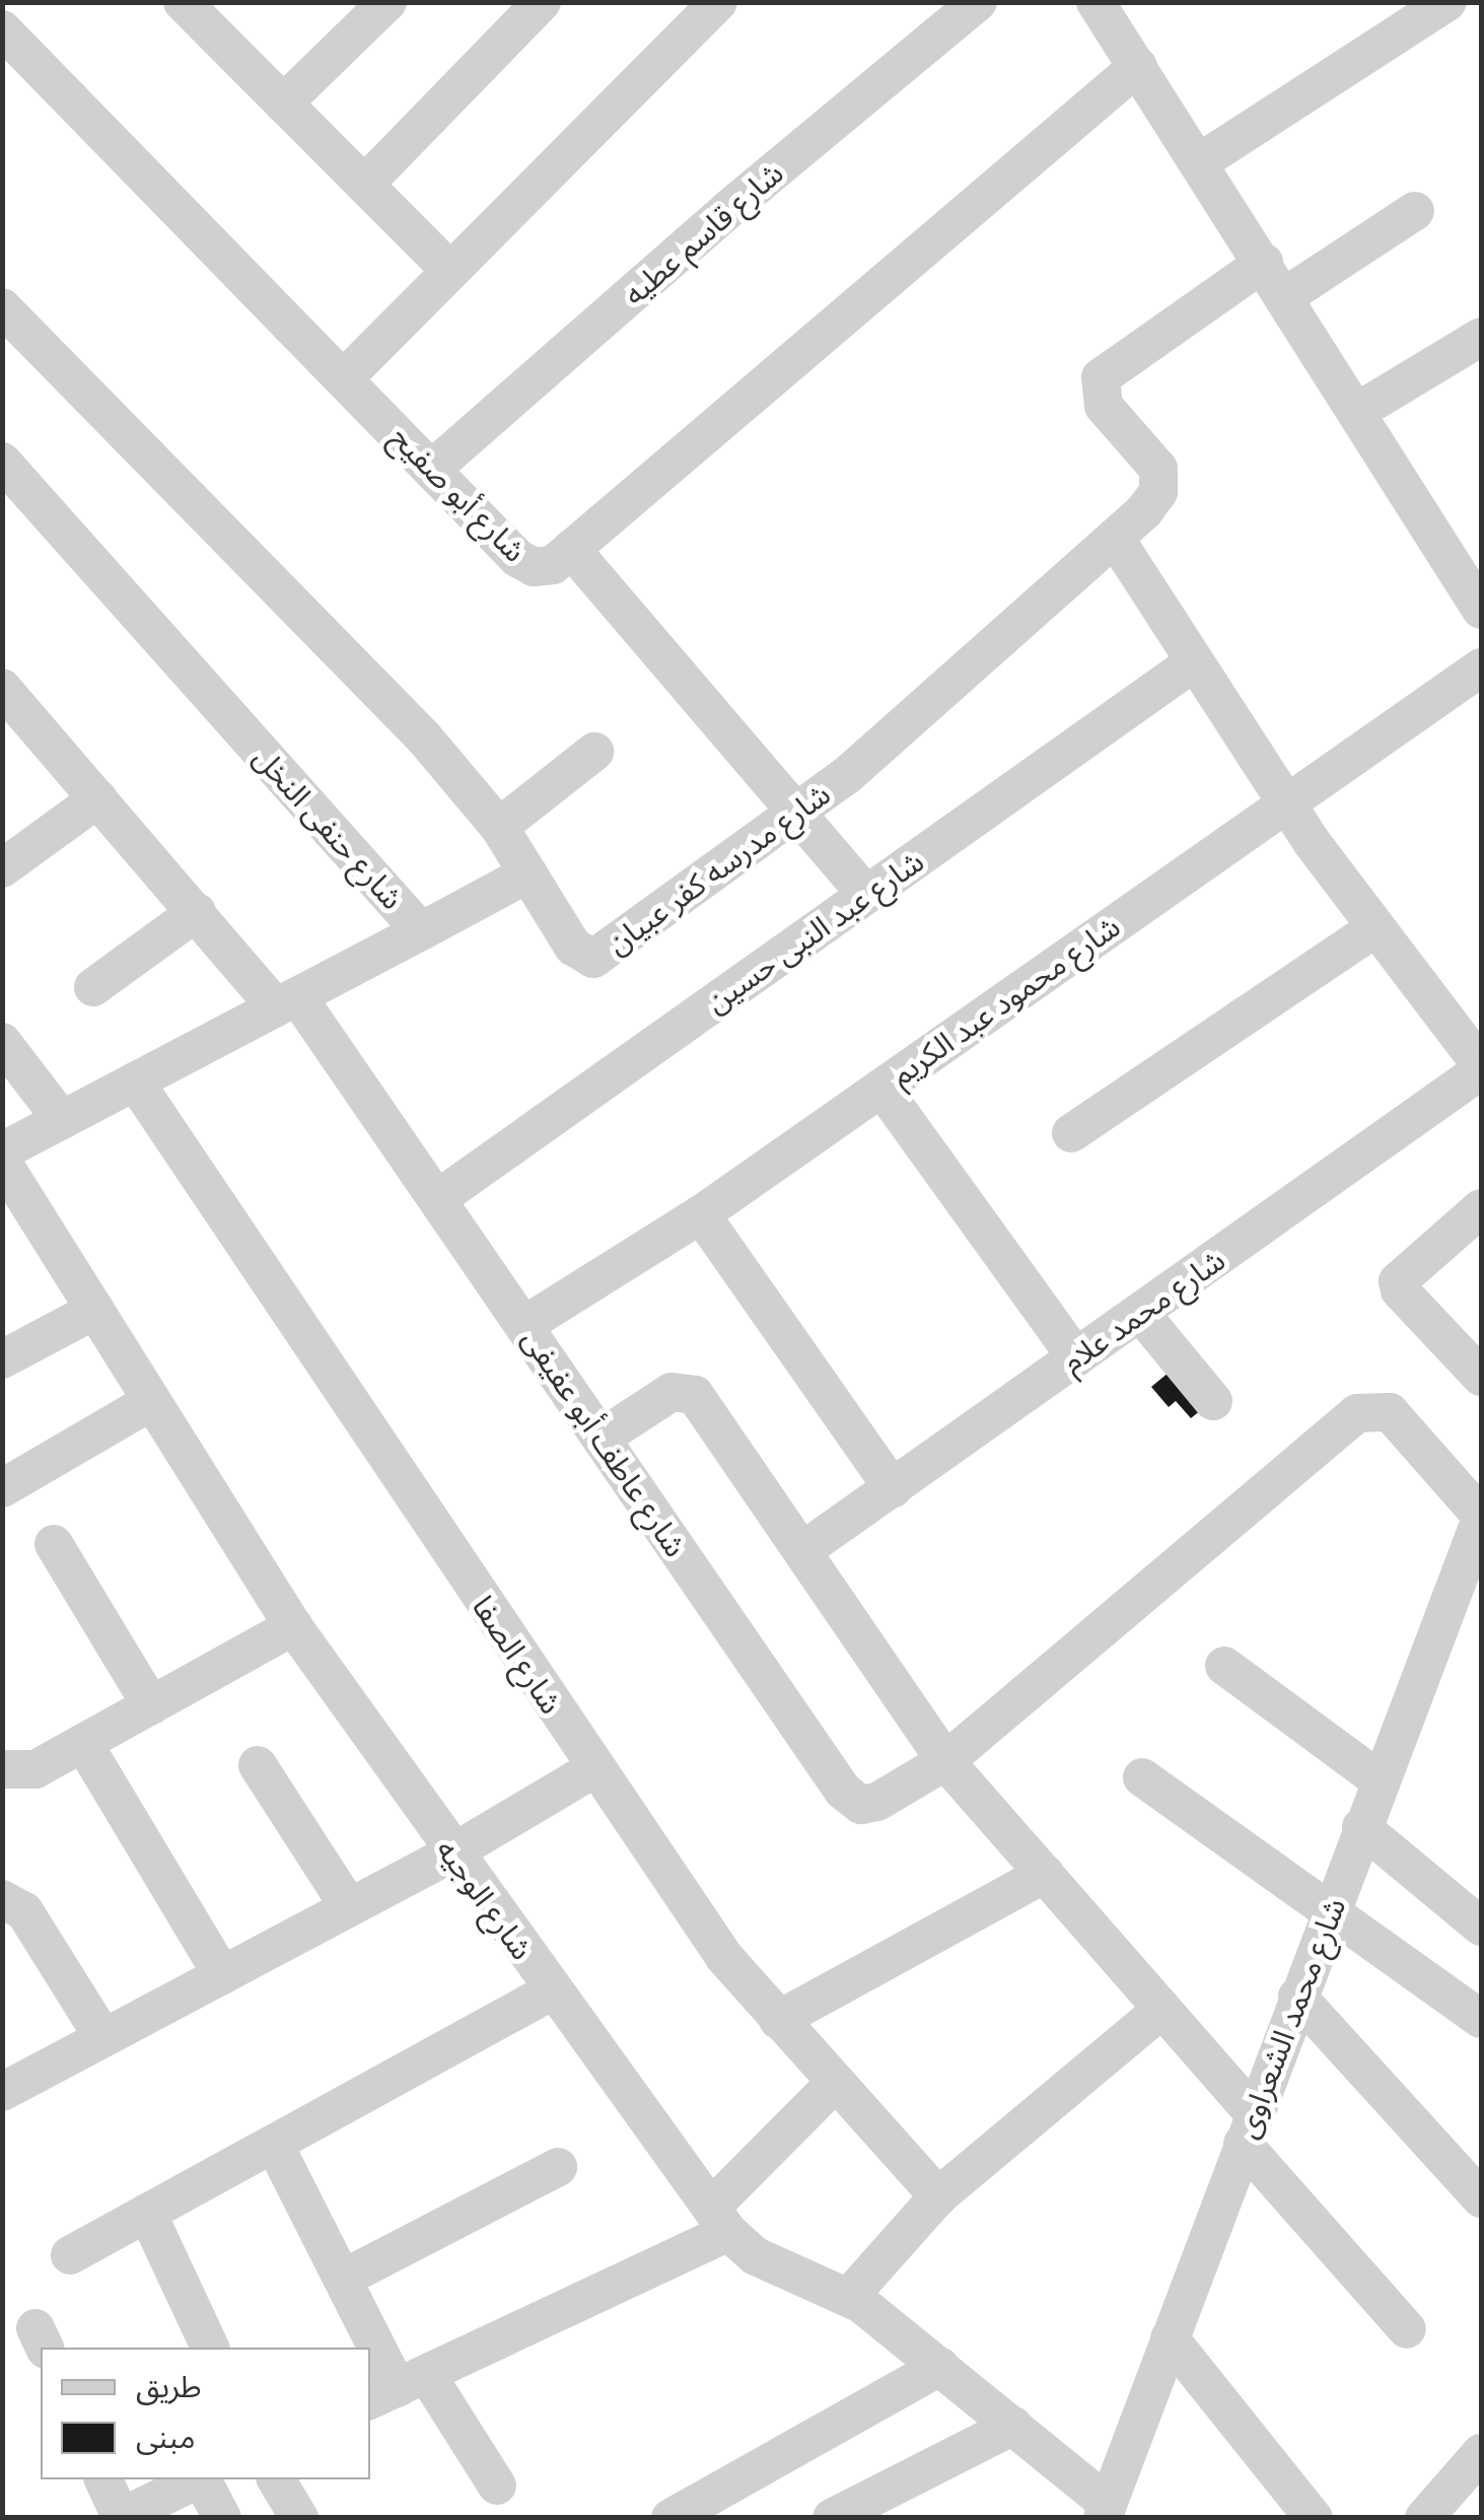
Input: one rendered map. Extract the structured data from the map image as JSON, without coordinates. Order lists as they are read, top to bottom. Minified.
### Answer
{"streets":{"street":["شارع قاسم عطيه","شارع أبو صفيح","شارع حنفى النخل","شارع مدرسه كفر عبيان","شارع عبد النبى حسين","شارع محمود عبد الكريم","شارع محمد علام","شارع عاطف أبو عفيفى","شارع الصفا","شارع الوجيه","شارع محمد الشعراوى"]},"crossings":[["شارع قاسم عطيه","شارع أبو صفيح"],["شارع حنفى النخل","شارع عاطف أبو عفيفى"],["شارع حنفى النخل","شارع الصفا"],["شارع عبد النبى حسين","شارع عاطف أبو عفيفى"],["شارع محمود عبد الكريم","شارع عاطف أبو عفيفى"],["شارع عاطف أبو عفيفى","شارع محمد الشعراوى"],["شارع الوجيه","شارع محمد الشعراوى"]],"legend":["طريق","مبنى"]}
